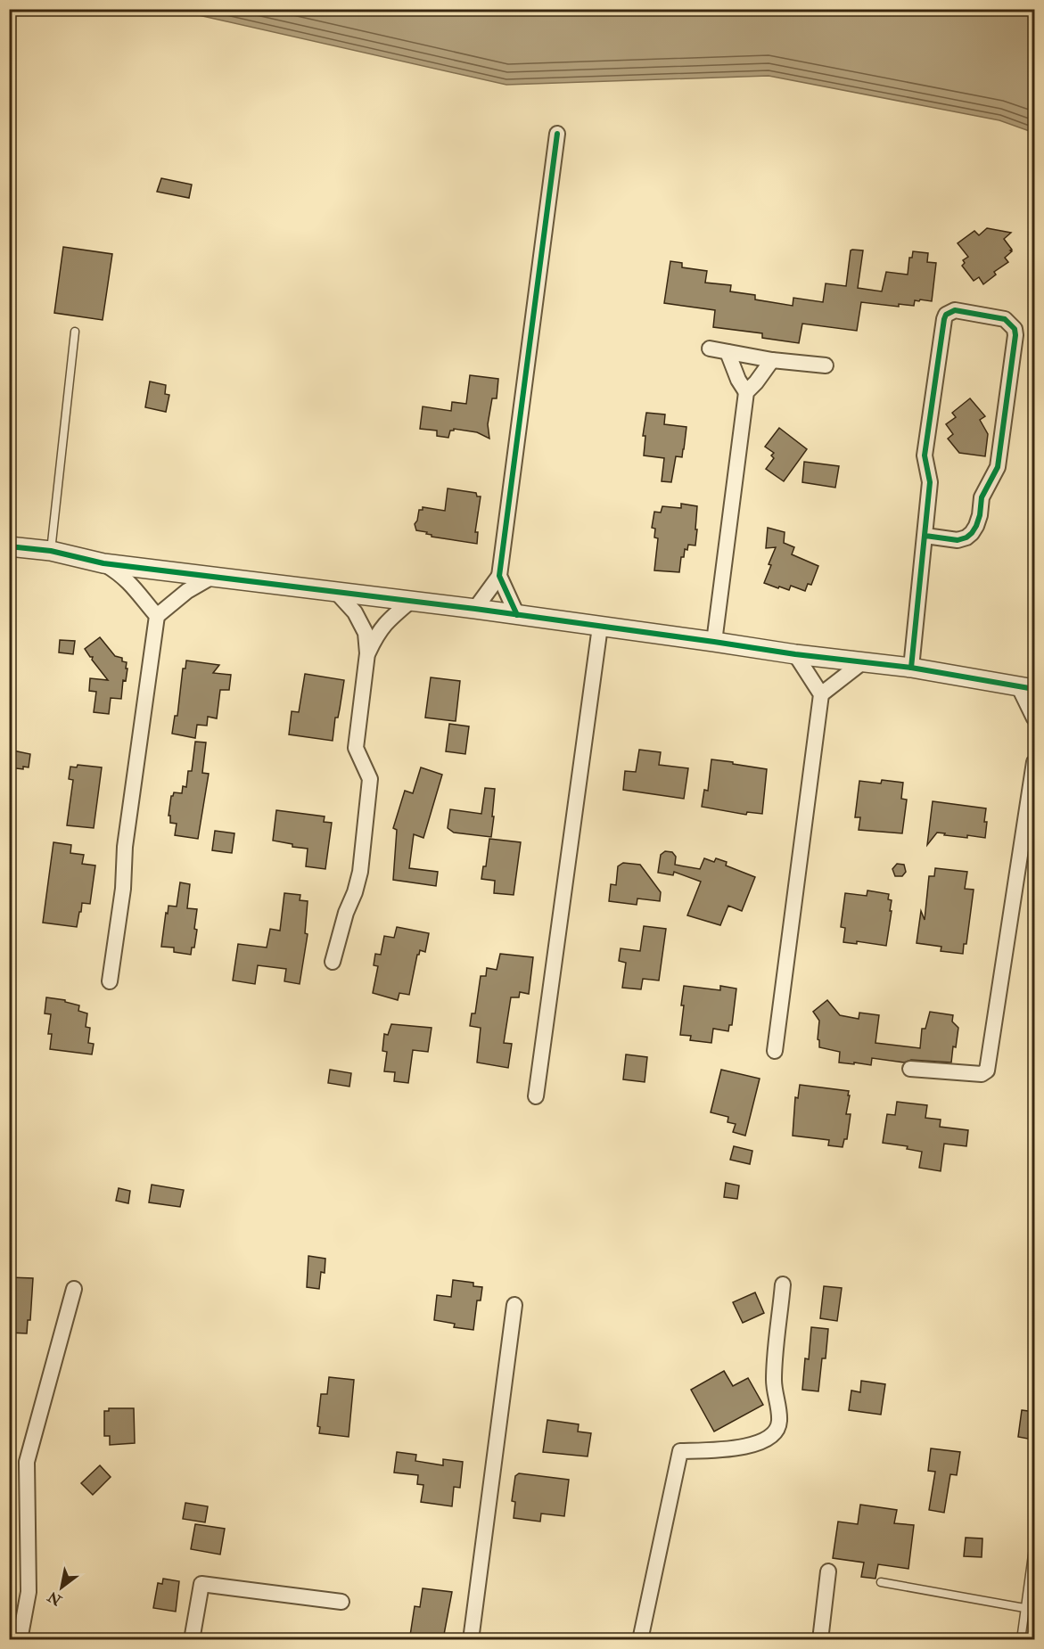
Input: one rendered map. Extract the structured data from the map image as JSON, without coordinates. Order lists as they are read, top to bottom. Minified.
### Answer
{"north":"bottom left"}
